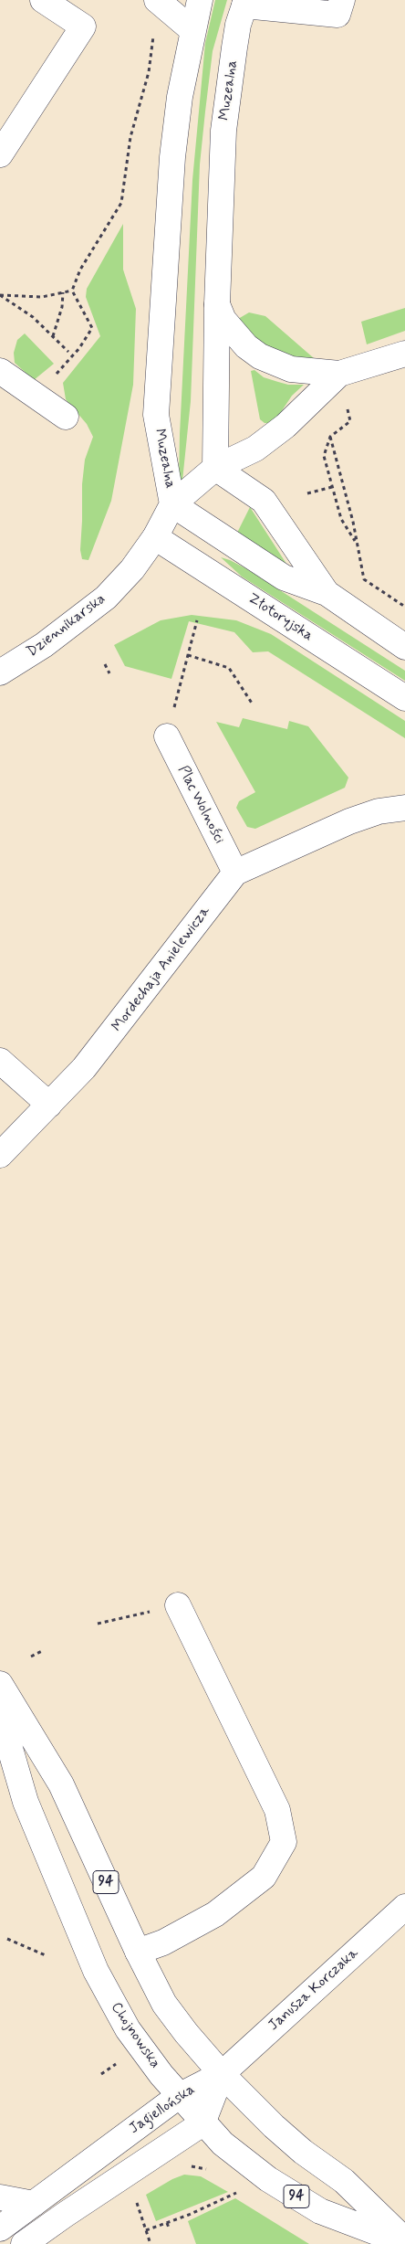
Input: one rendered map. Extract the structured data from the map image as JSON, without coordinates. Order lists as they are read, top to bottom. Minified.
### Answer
{"streets":{"main road":["Muzealna","Złotoryjska","Dziennikarska","Plac Wolności","Mordechaja Anielewicza","94","Janusza Korczaka","Chojnowska","Jagiellońska"]},"crossings":[["Muzealna","Dziennikarska"],["Złotoryjska","Dziennikarska"],["Plac Wolności","Mordechaja Anielewicza"],["Janusza Korczaka","Chojnowska"],["Janusza Korczaka","Jagiellońska"],["Chojnowska","Jagiellońska"]]}
